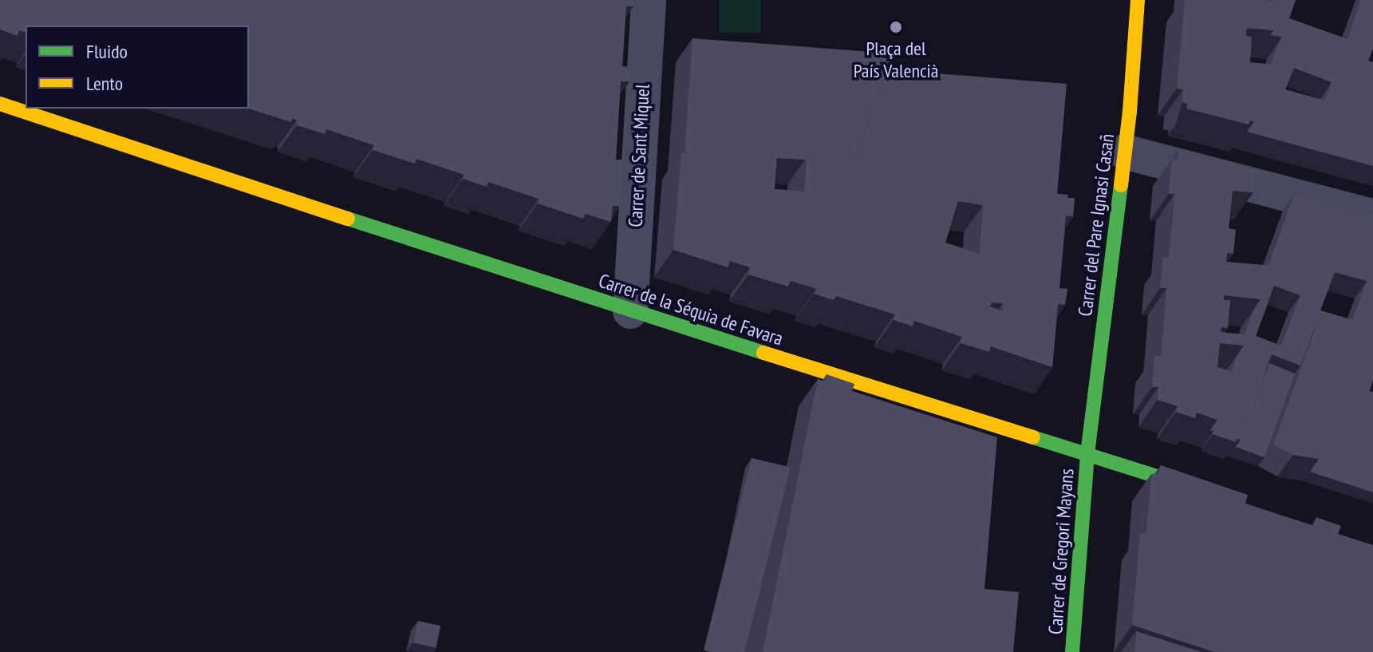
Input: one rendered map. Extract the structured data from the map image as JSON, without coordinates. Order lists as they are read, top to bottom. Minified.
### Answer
{"streets":{"street":["Carrer de Sant Miquel","Carrer del Pare Ignasi Casañ","Carrer de la Séquia de Favara","Carrer de Gregori Mayans"]},"crossings":[["Carrer de Sant Miquel","Carrer de la Séquia de Favara"],["Carrer del Pare Ignasi Casañ","Carrer de la Séquia de Favara"],["Carrer del Pare Ignasi Casañ","Carrer de Gregori Mayans"],["Carrer de la Séquia de Favara","Carrer de Gregori Mayans"]],"places":["Plaça del País Valencià"],"legend":["Fluido","Lento"]}
